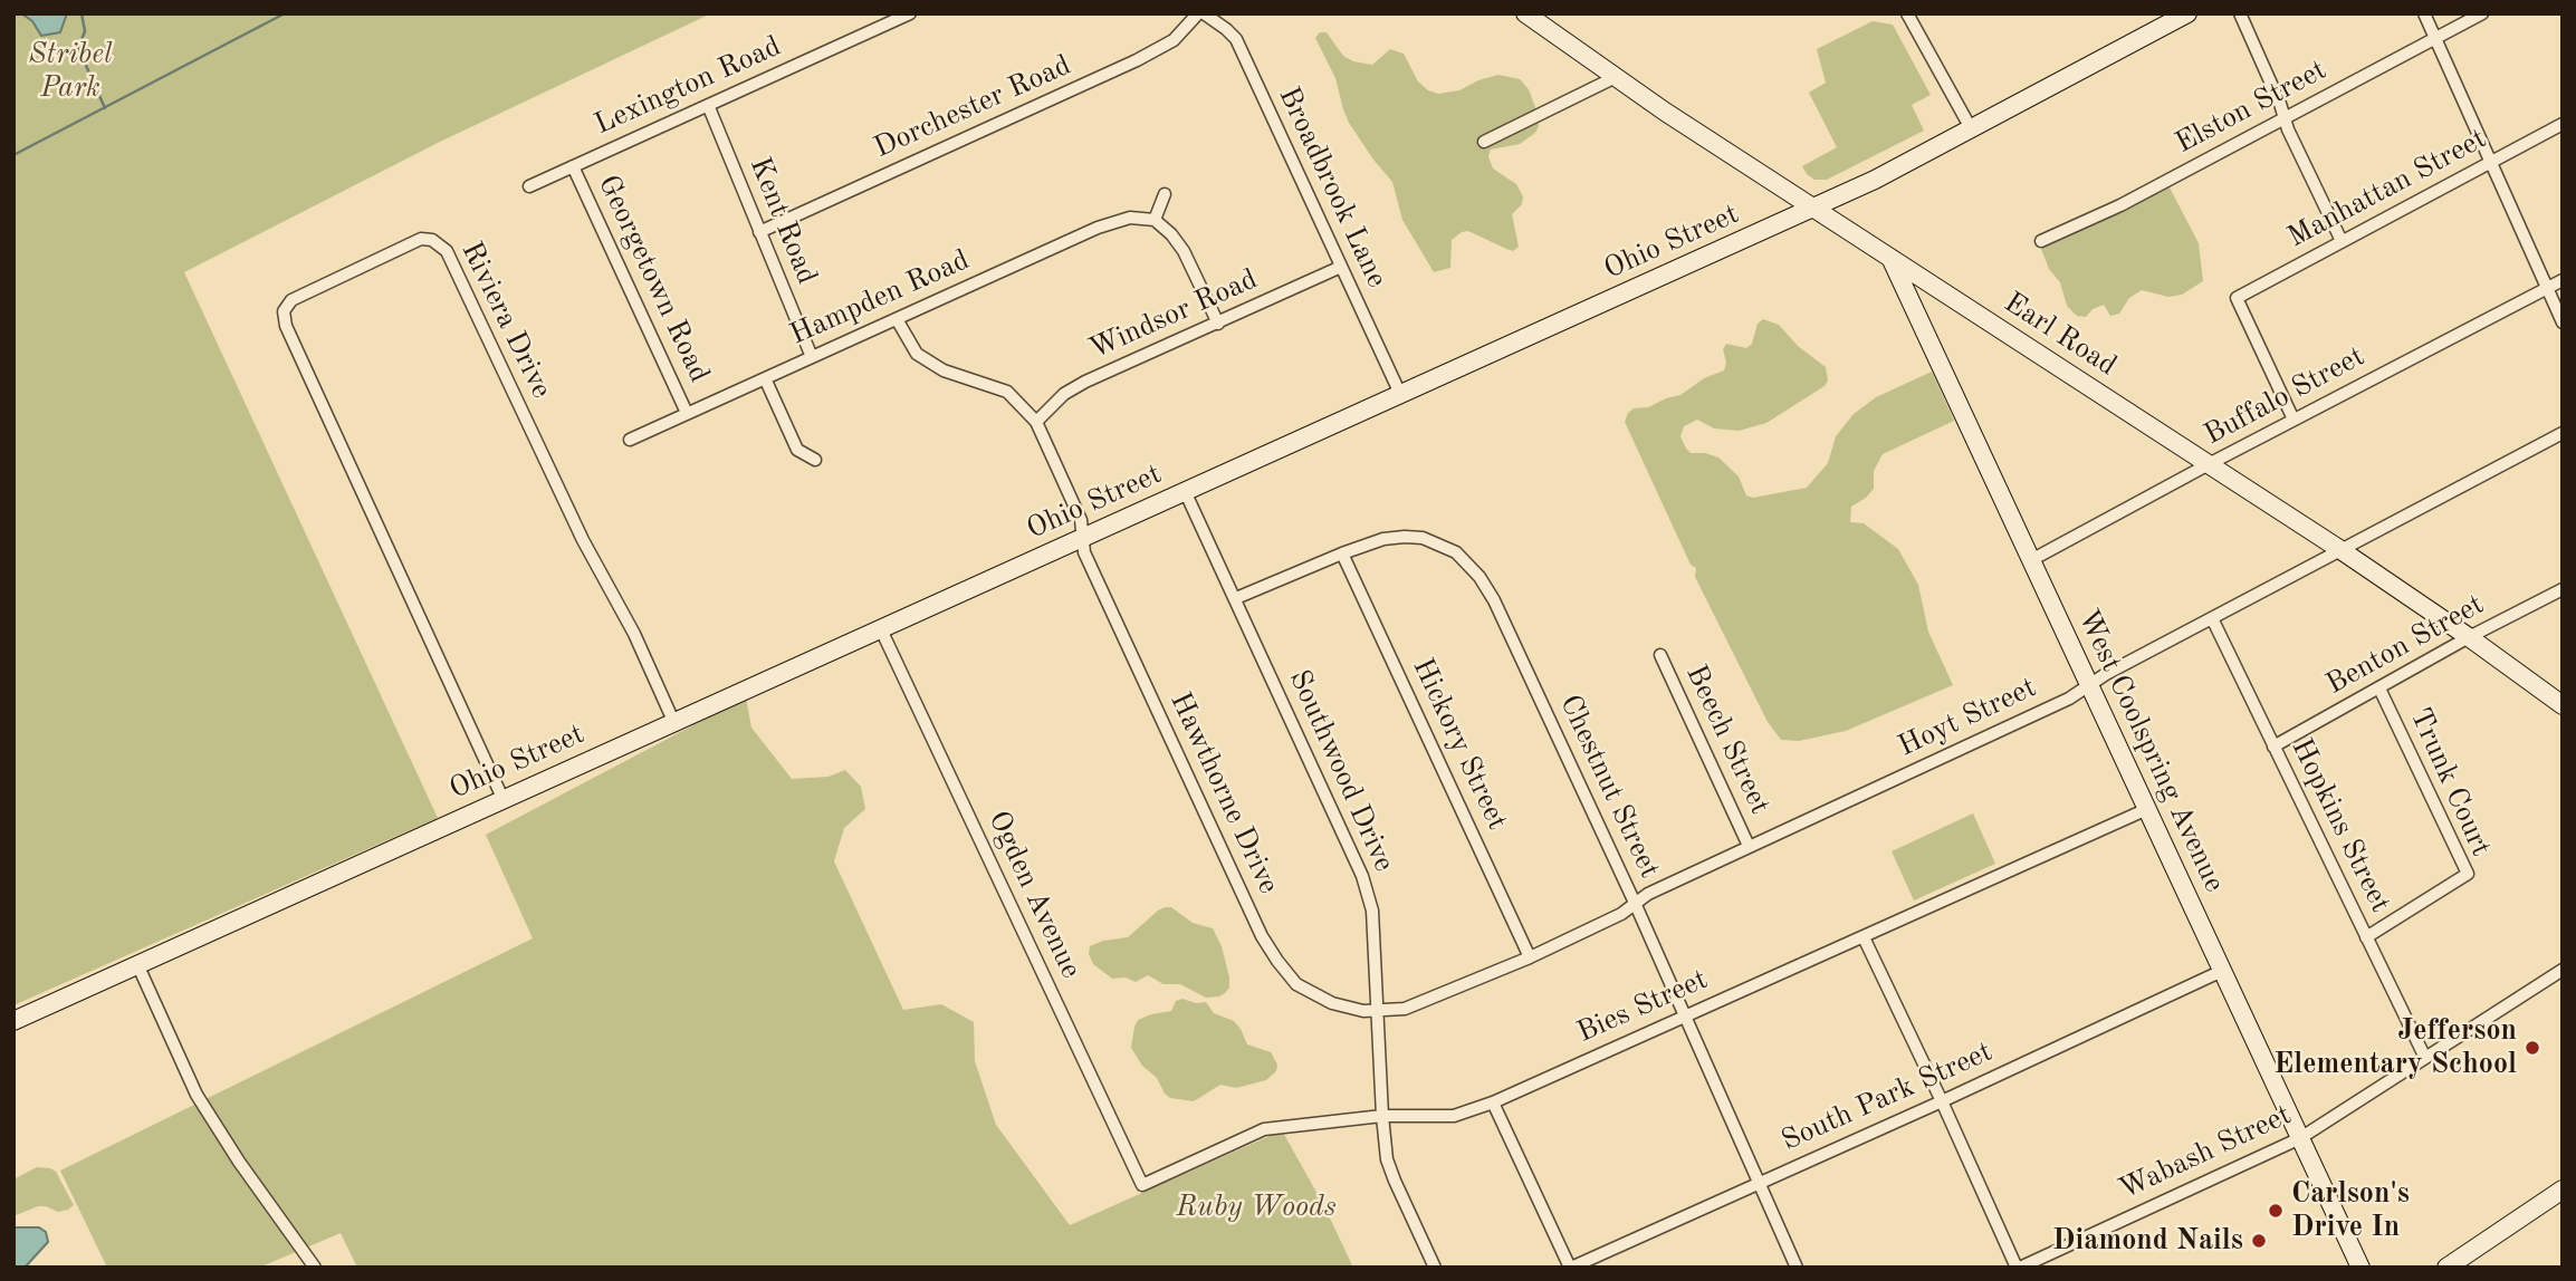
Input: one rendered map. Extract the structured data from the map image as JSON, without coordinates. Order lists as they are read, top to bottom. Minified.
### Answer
{"streets":{"street":["Lexington Road","Dorchester Road","Elston Street","Broadbrook Lane","Manhattan Street","Kent Road","Ohio Street","Georgetown Road","Hampden Road","Windsor Road","Riviera Drive","Earl Road","Buffalo Street","Benton Street","Hoyt Street","Beech Street","Hickory Street","West Coolspring Avenue","Southwood Drive","Trunk Court","Chestnut Street","Hawthorne Drive","Hopkins Street","Ogden Avenue","Bies Street","South Park Street","Wabash Street"]},"crossings":[["Lexington Road","Kent Road"],["Lexington Road","Georgetown Road"],["Dorchester Road","Broadbrook Lane"],["Dorchester Road","Kent Road"],["Broadbrook Lane","Ohio Street"],["Broadbrook Lane","Windsor Road"],["Manhattan Street","Buffalo Street"],["Kent Road","Hampden Road"],["Ohio Street","Riviera Drive"],["Ohio Street","Earl Road"],["Ohio Street","Southwood Drive"],["Ohio Street","Hawthorne Drive"],["Ohio Street","Ogden Avenue"],["Georgetown Road","Hampden Road"],["Windsor Road","Hawthorne Drive"],["Earl Road","Buffalo Street"],["Earl Road","Benton Street"],["Earl Road","Hoyt Street"],["Earl Road","West Coolspring Avenue"],["Buffalo Street","West Coolspring Avenue"],["Benton Street","Trunk Court"],["Benton Street","Hopkins Street"],["Hoyt Street","Beech Street"],["Hoyt Street","Hickory Street"],["Hoyt Street","West Coolspring Avenue"],["Hoyt Street","Southwood Drive"],["Hoyt Street","Chestnut Street"],["Hoyt Street","Hawthorne Drive"],["Hoyt Street","Hopkins Street"],["Hickory Street","Chestnut Street"],["West Coolspring Avenue","Bies Street"],["West Coolspring Avenue","South Park Street"],["West Coolspring Avenue","Wabash Street"],["Southwood Drive","Chestnut Street"],["Southwood Drive","Hawthorne Drive"],["Southwood Drive","Bies Street"],["Trunk Court","Hopkins Street"],["Chestnut Street","Bies Street"],["Chestnut Street","South Park Street"],["Hopkins Street","Wabash Street"],["Ogden Avenue","Bies Street"]],"parks":["Stribel Park","Ruby Woods"],"places":["Jefferson Elementary School","Carlson's Drive In","Diamond Nails"]}
